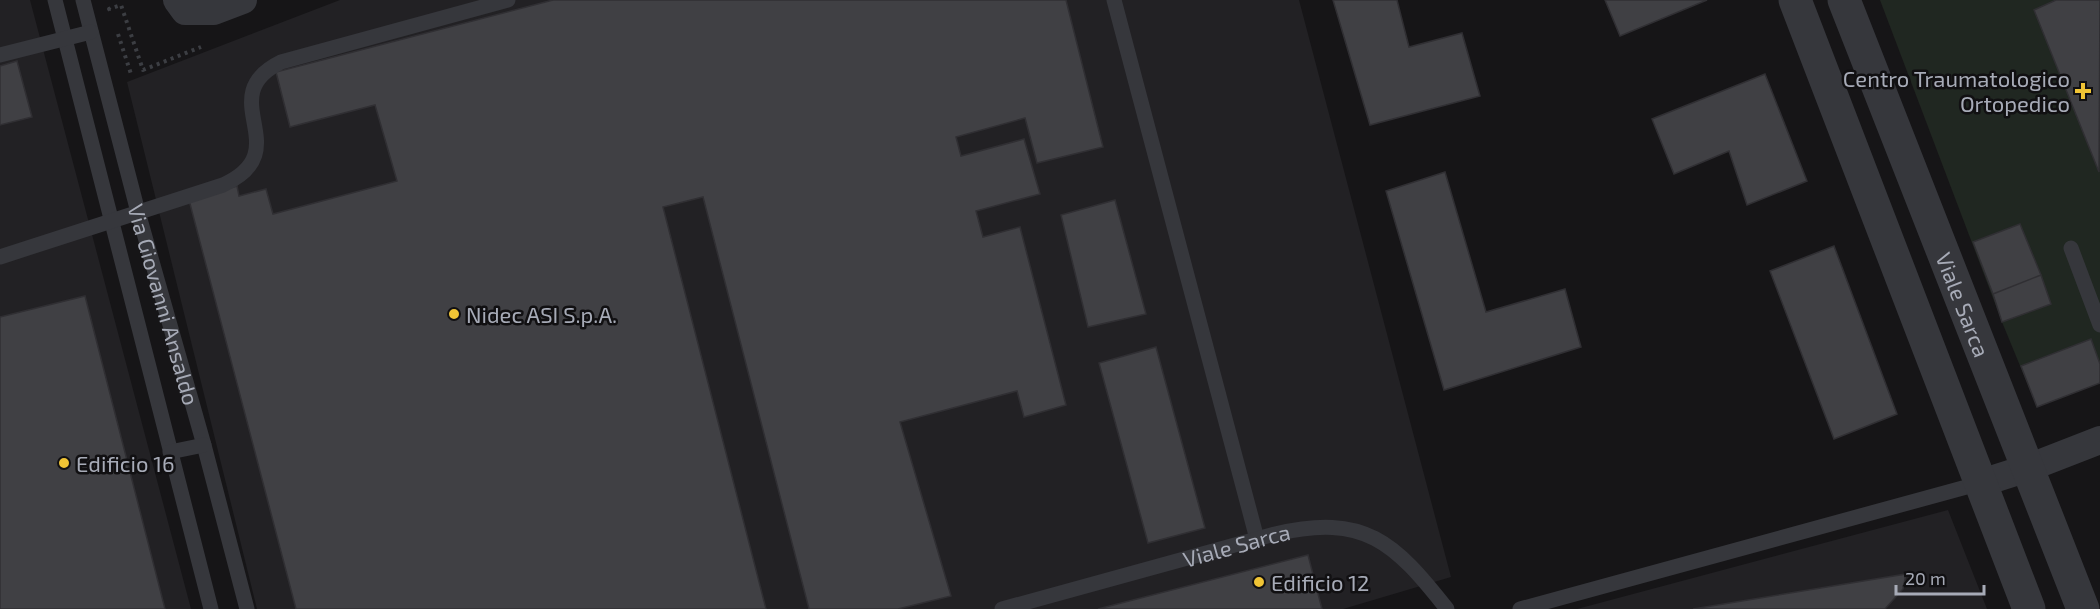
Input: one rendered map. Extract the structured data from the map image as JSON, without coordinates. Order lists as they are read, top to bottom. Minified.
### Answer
{"streets":{"street":["Viale Sarca"],"lane":["Via Giovanni Ansaldo"]},"places":{"health":["Centro Traumatologico Ortopedico"],"other":["Nidec ASI S.p.A.","Edificio 16","Edificio 12"]},"scale_bar":"20 m"}
